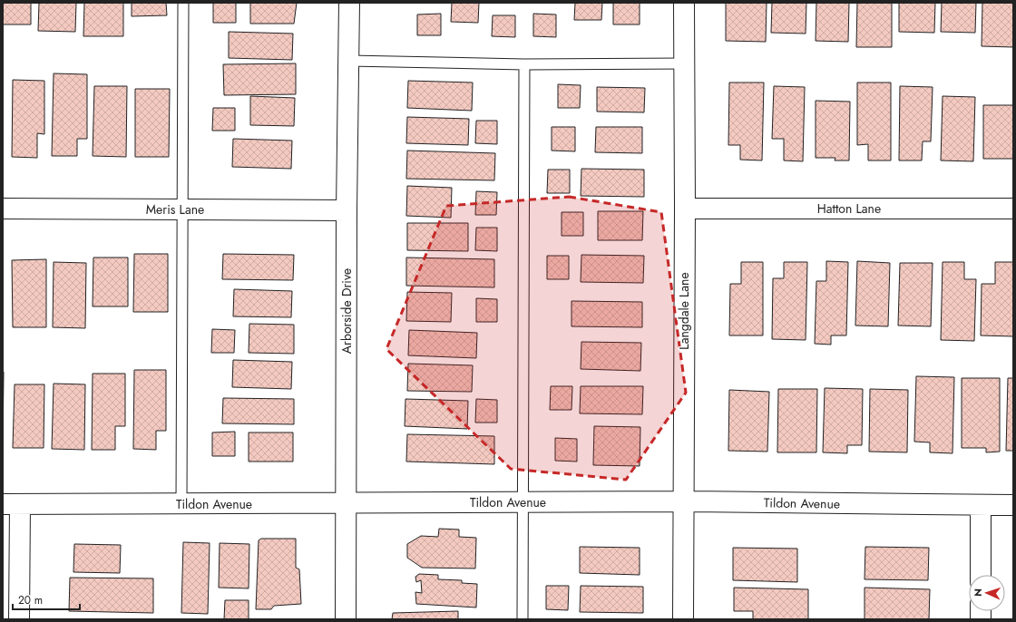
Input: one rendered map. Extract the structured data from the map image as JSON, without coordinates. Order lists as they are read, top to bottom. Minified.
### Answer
{"streets":{"street":["Hatton Lane","Meris Lane","Arborside Drive","Langdale Lane","Tildon Avenue"]},"crossings":[["Hatton Lane","Langdale Lane"],["Meris Lane","Arborside Drive"],["Arborside Drive","Tildon Avenue"],["Langdale Lane","Tildon Avenue"]],"scale_bar":"20 m","north":"left"}
